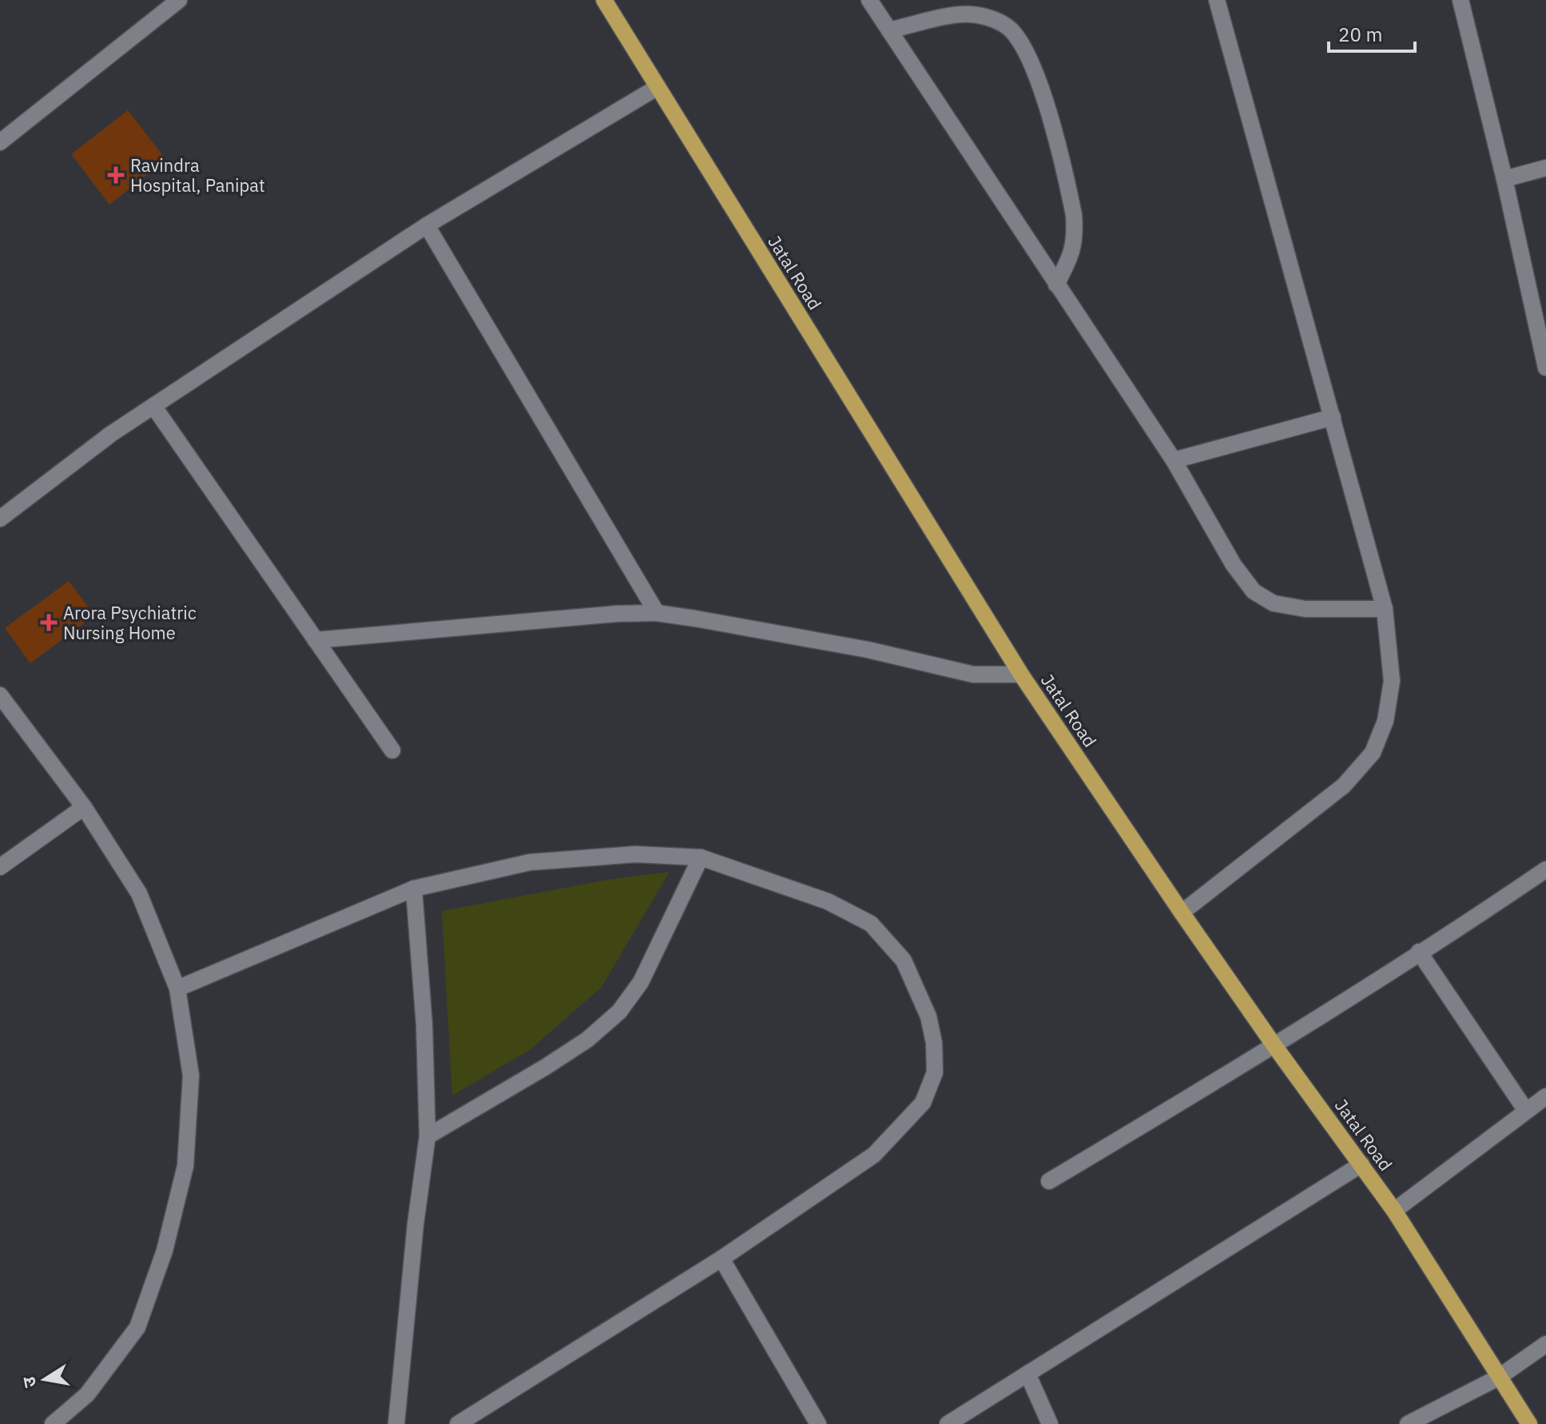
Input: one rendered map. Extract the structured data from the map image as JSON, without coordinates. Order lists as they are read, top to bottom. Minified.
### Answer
{"streets":{"main road":["Jatal Road"]},"places":{"health":["Ravindra Hospital, Panipat","Arora Psychiatric Nursing Home"]},"scale_bar":"20 m","north":"left"}
